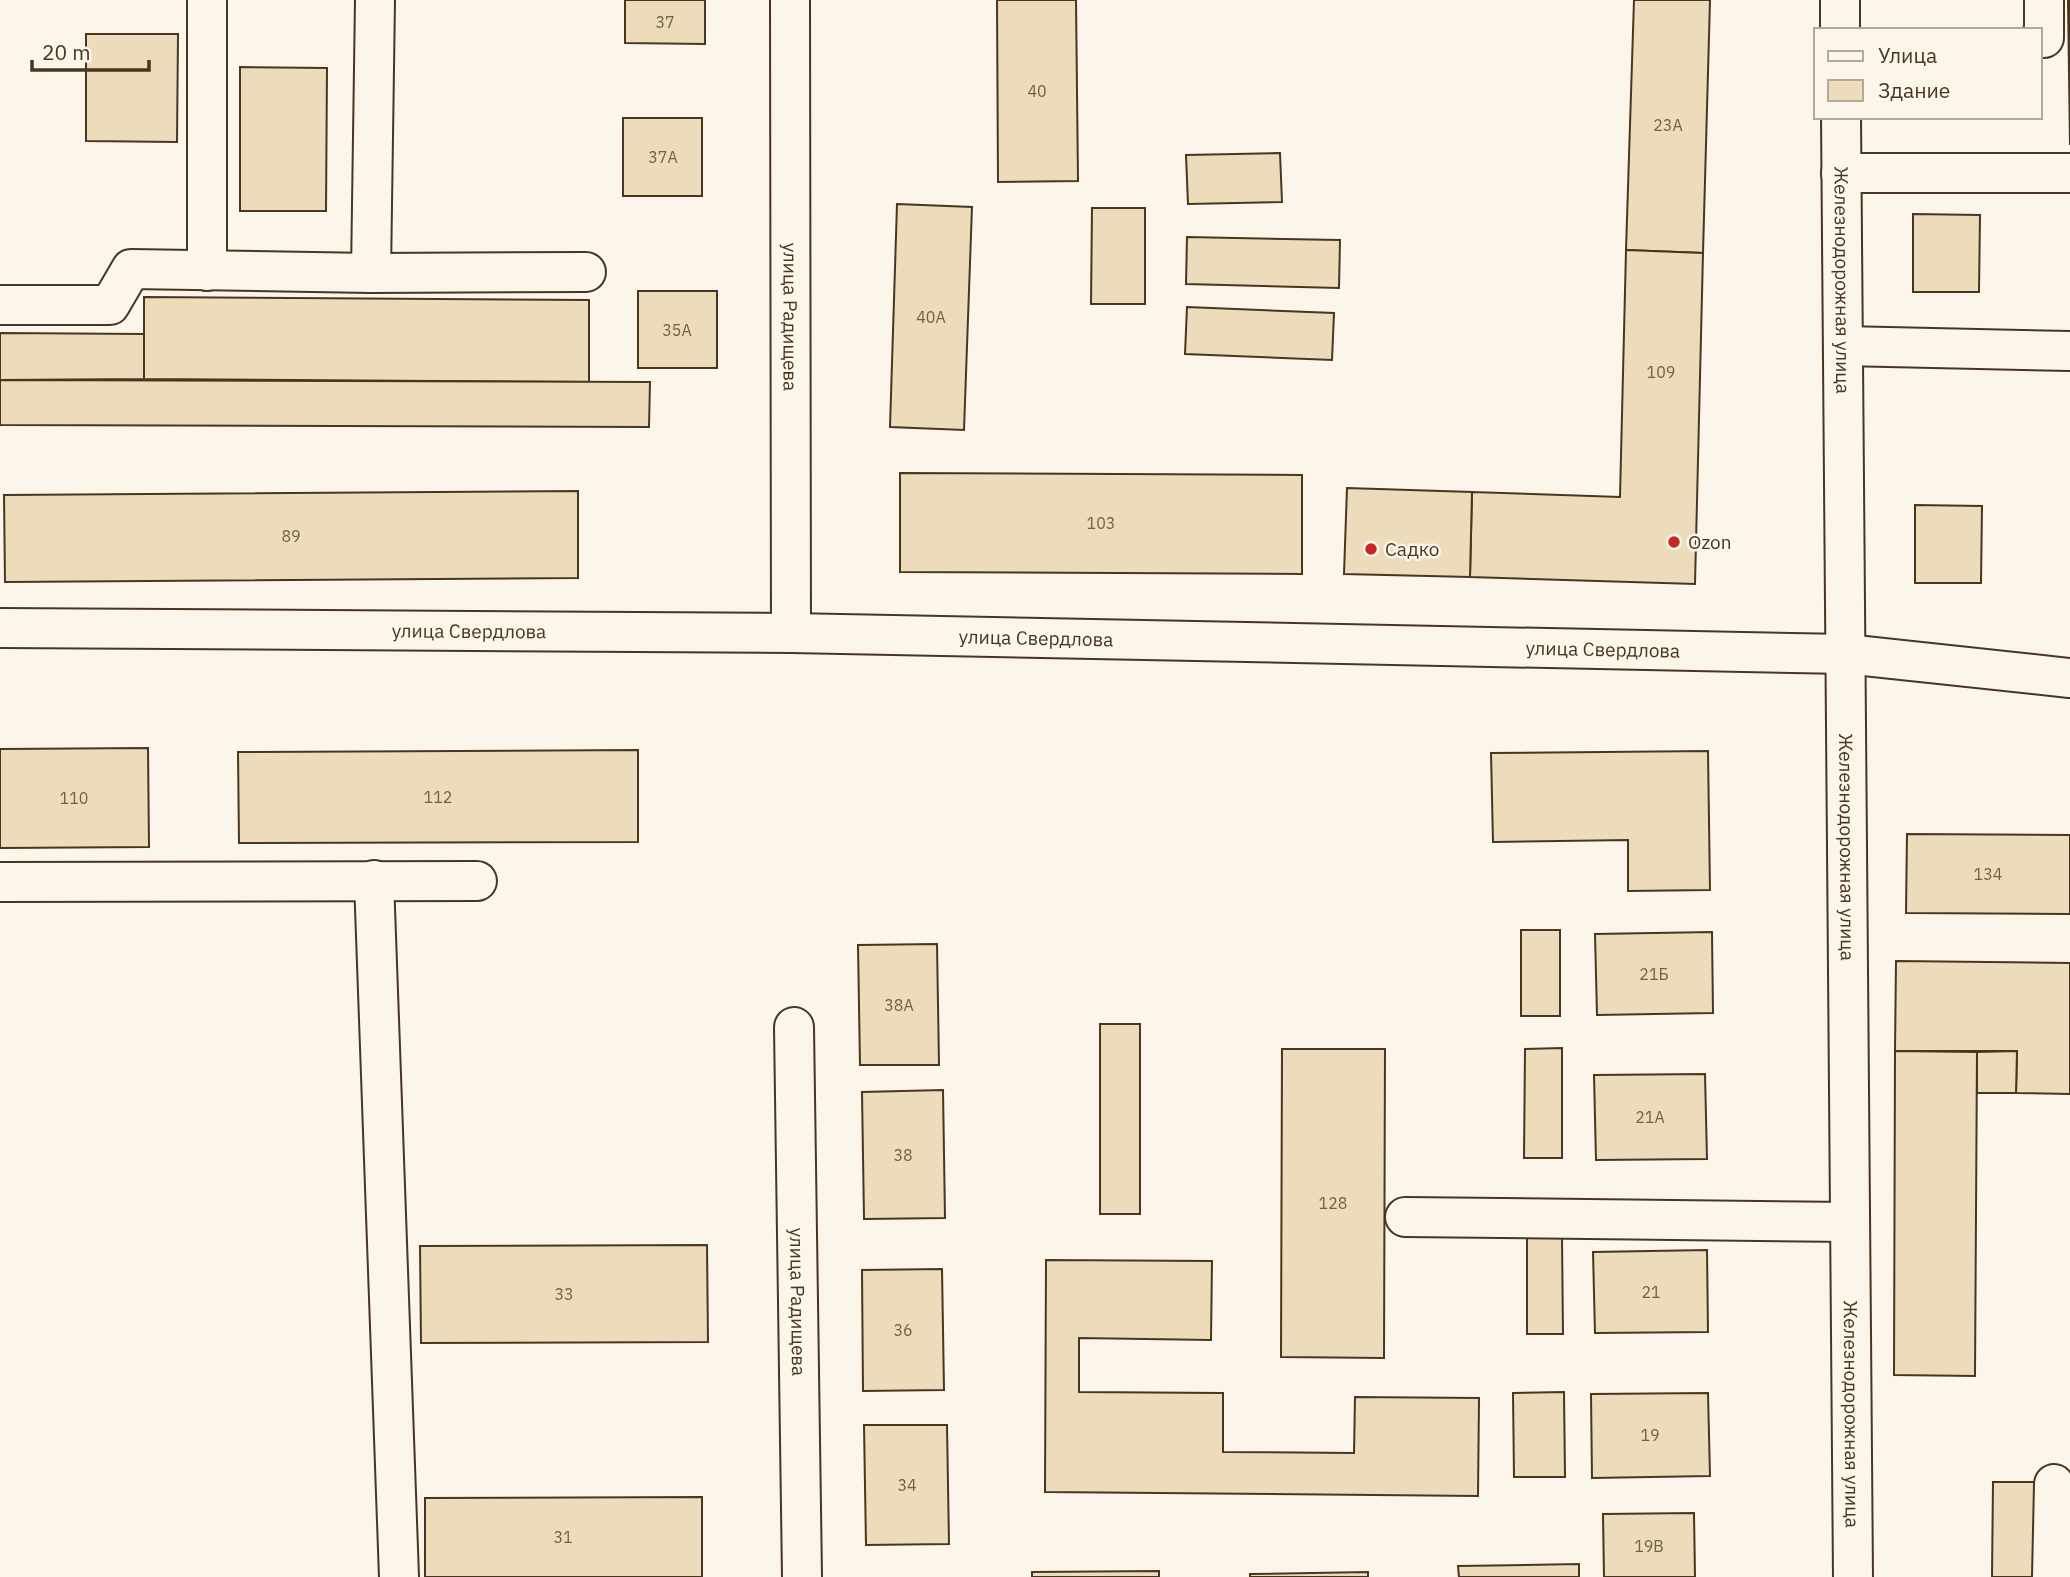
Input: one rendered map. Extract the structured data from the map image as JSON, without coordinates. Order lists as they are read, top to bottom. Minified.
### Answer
{"streets":{"street":["Железнодорожная улица","улица Радищева","улица Свердлова"]},"crossings":[["Железнодорожная улица","улица Свердлова"],["улица Радищева","улица Свердлова"]],"places":["Ozon","Садко"],"house_numbers":["37","40","23А","37А","40А","35А","109","103","89","112","110","134","21Б","38А","21А","38","128","21","33","36","19","34","31","19В"],"legend":["Улица","Здание"],"scale_bar":"20 m"}
